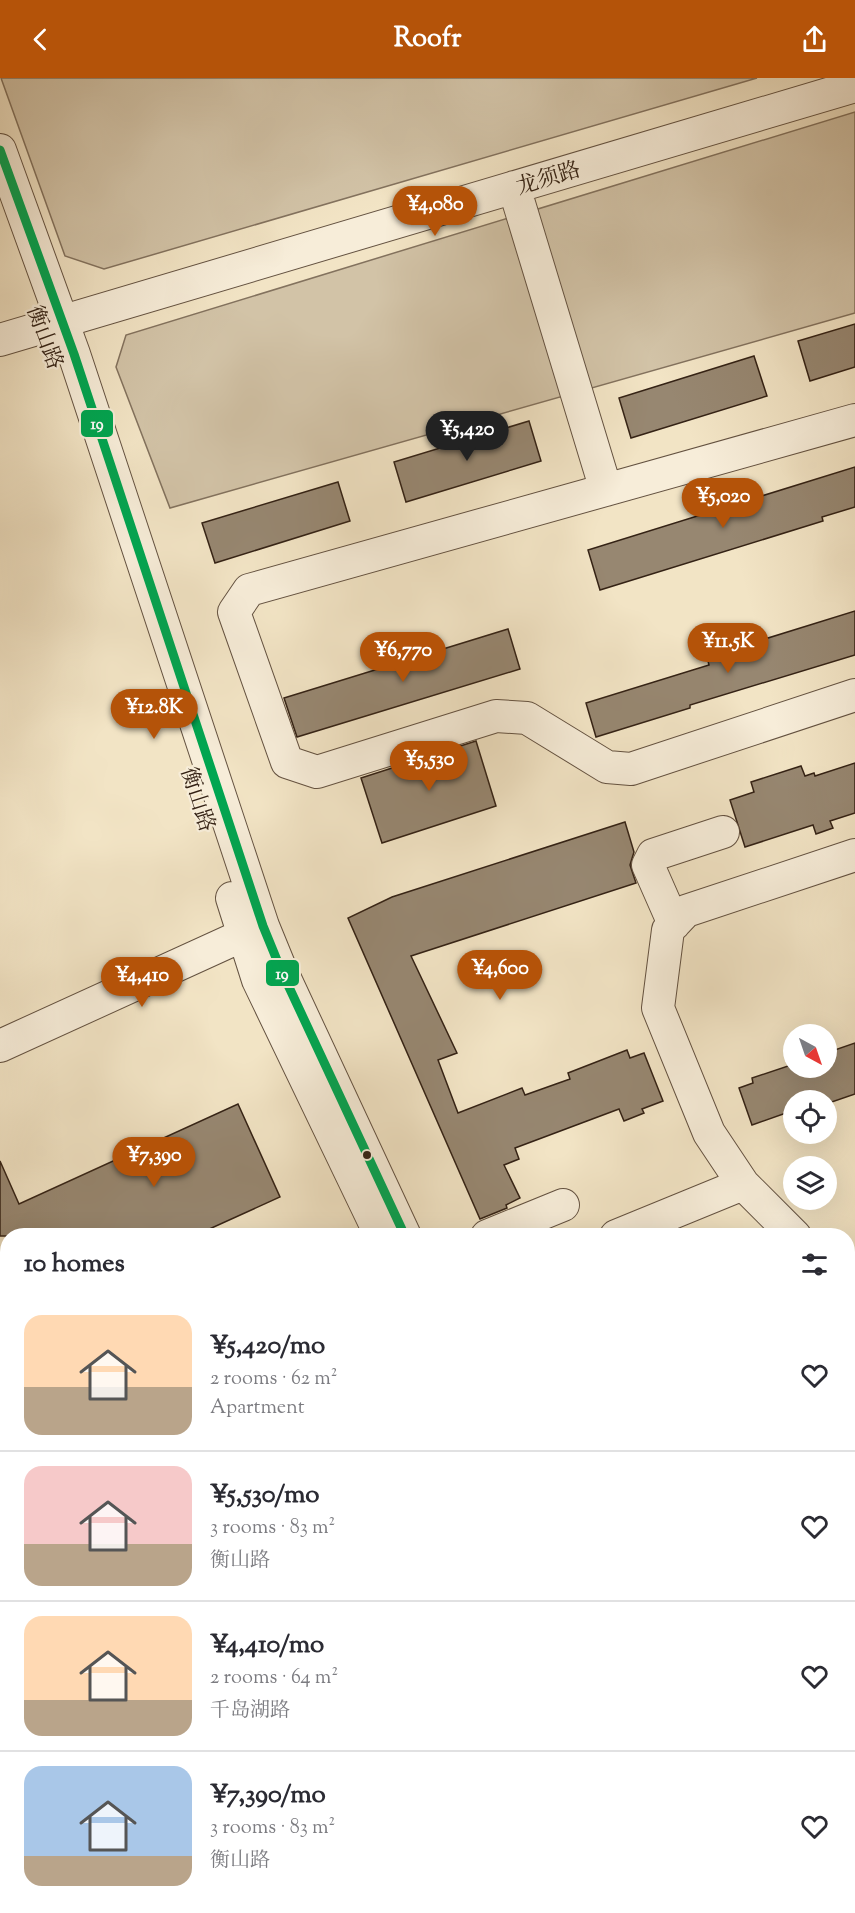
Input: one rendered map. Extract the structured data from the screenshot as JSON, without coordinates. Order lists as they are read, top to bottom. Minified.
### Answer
{"streets":{"street":["龙须路","衡山路"]},"crossings":[["龙须路","衡山路"]],"lines":["transit line 19"],"north":"bottom right","page":{"header":"Roofr","price":["¥4,080","¥5,420","¥5,020","¥11.5K","¥6,770","¥12.8K","¥5,530","¥4,600","¥4,410","¥7,390"],"heading":"10 homes","list":[{"name":"¥5,420/mo","note":"2 rooms · 62 m² · Apartment"},{"name":"¥5,530/mo","note":"3 rooms · 83 m² · 衡山路"},{"name":"¥4,410/mo","note":"2 rooms · 64 m² · 千岛湖路"},{"name":"¥7,390/mo","note":"3 rooms · 83 m² · 衡山路"}]}}
